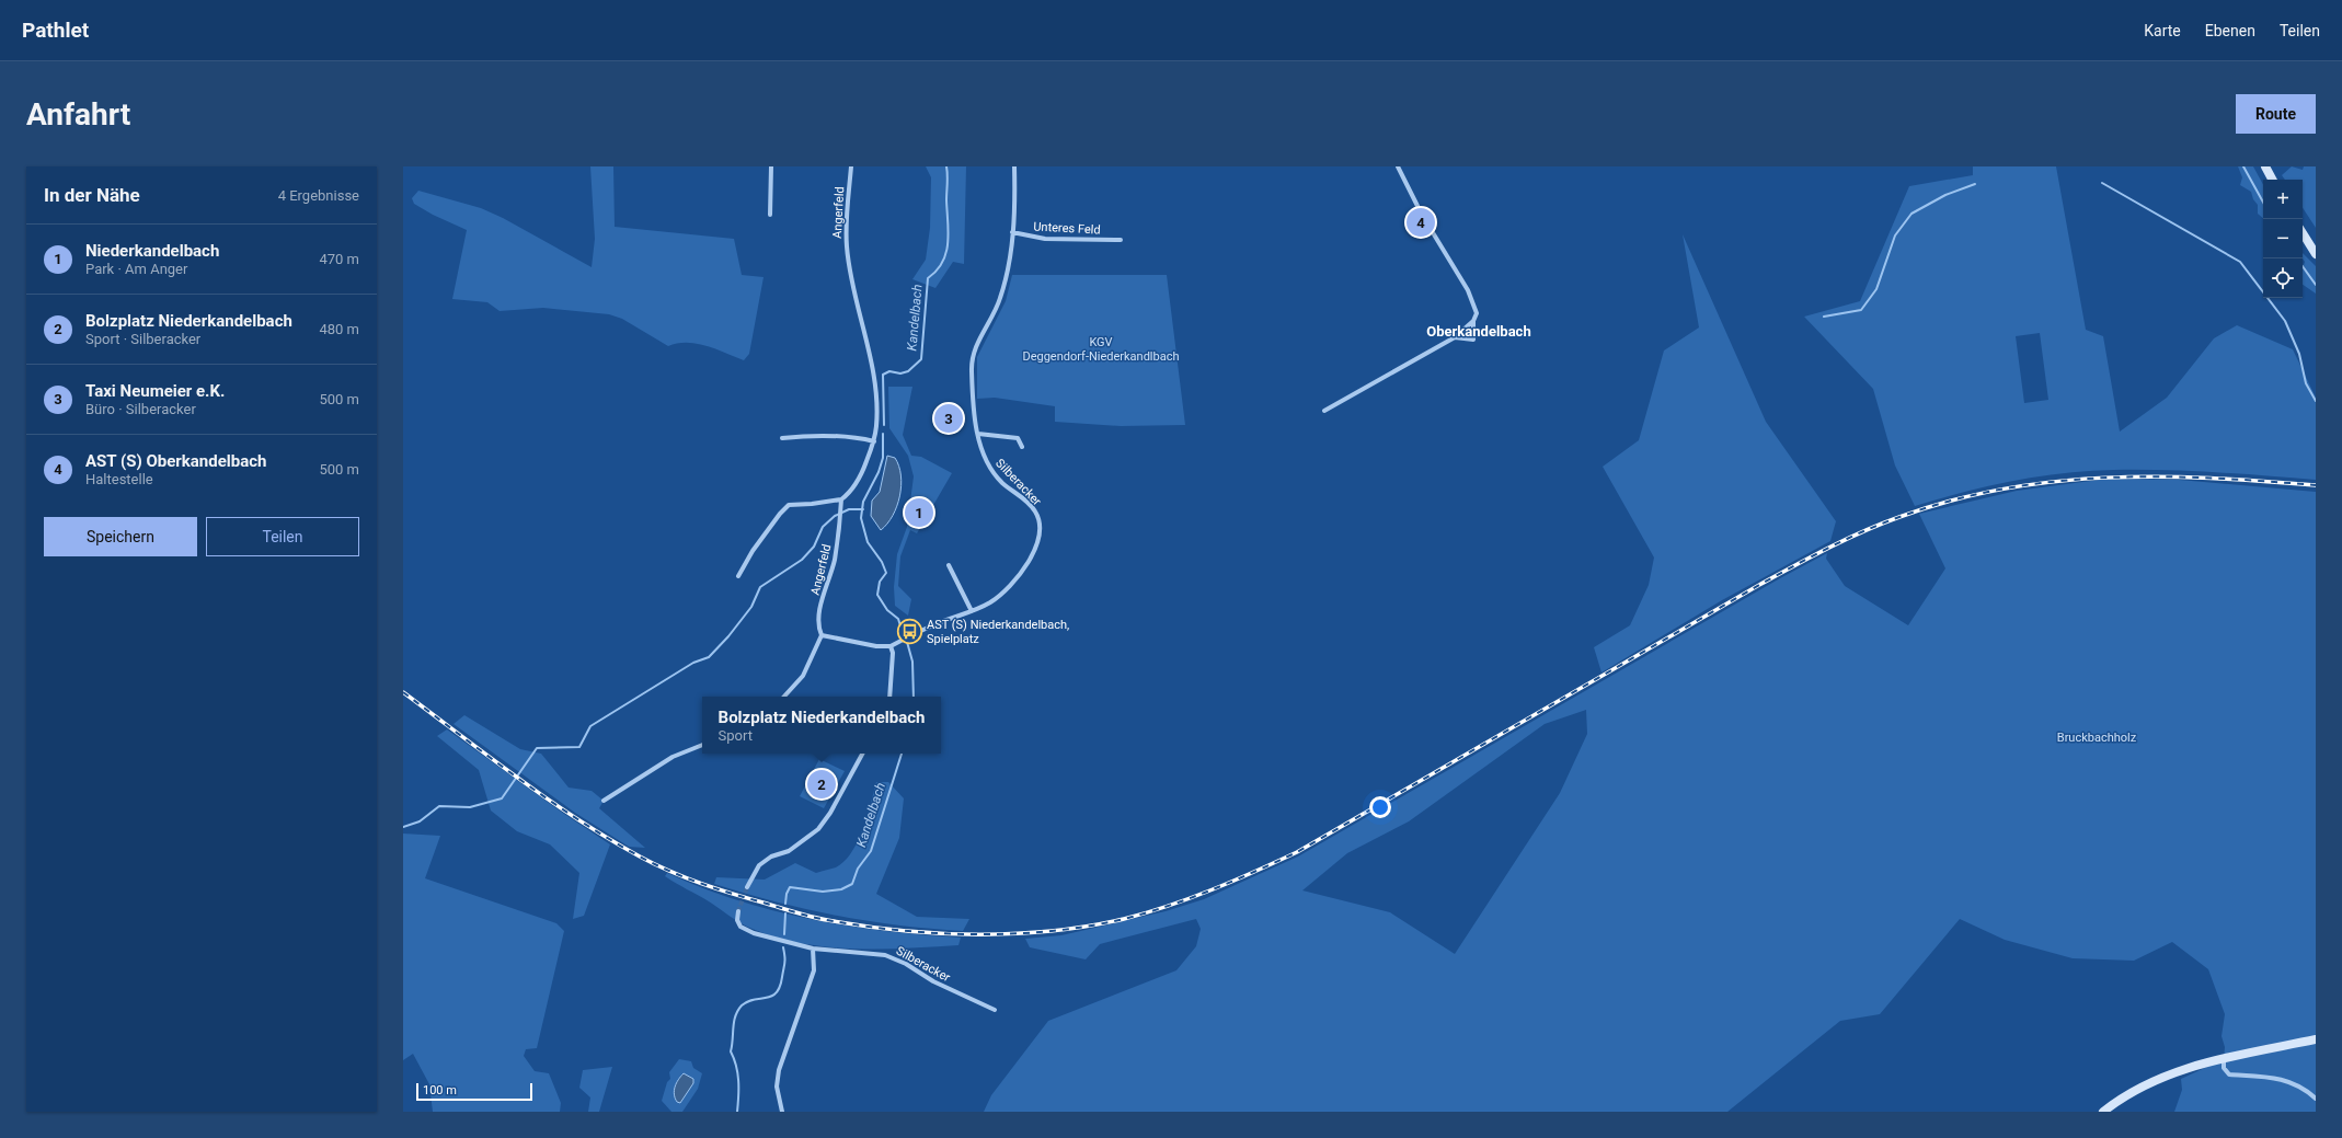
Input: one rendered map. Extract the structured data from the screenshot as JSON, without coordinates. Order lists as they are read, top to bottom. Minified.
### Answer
{"streets":{"street":["Angerfeld","Unteres Feld","Silberacker"]},"crossings":[["Angerfeld","Silberacker"],["Unteres Feld","Silberacker"]],"districts":["Oberkandelbach"],"water":["Kandelbach"],"parks":["KGV Deggendorf-Niederkandlbach","Bruckbachholz"],"places":{"bus stop":["AST (S) Niederkandelbach, Spielplatz"]},"scale_bar":"100 m","page":{"header":"Pathlet","nav":["Karte","Ebenen","Teilen"],"buttons":["Route",["Speichern","Teilen"]],"title":"Anfahrt","heading":["In der Nähe","4 Ergebnisse"],"map_buttons":["+","−"],"pins":["4","3","1","2"],"list":[{"mark":"1","name":"Niederkandelbach","note":"Park · Am Anger","value":"470 m"},{"mark":"2","name":"Bolzplatz Niederkandelbach","note":"Sport · Silberacker","value":"480 m"},{"mark":"3","name":"Taxi Neumeier e.K.","note":"Büro · Silberacker","value":"500 m"},{"mark":"4","name":"AST (S) Oberkandelbach","note":"Haltestelle","value":"500 m"}],"popup":["Bolzplatz Niederkandelbach","Sport"],"scale":"100 m"}}
